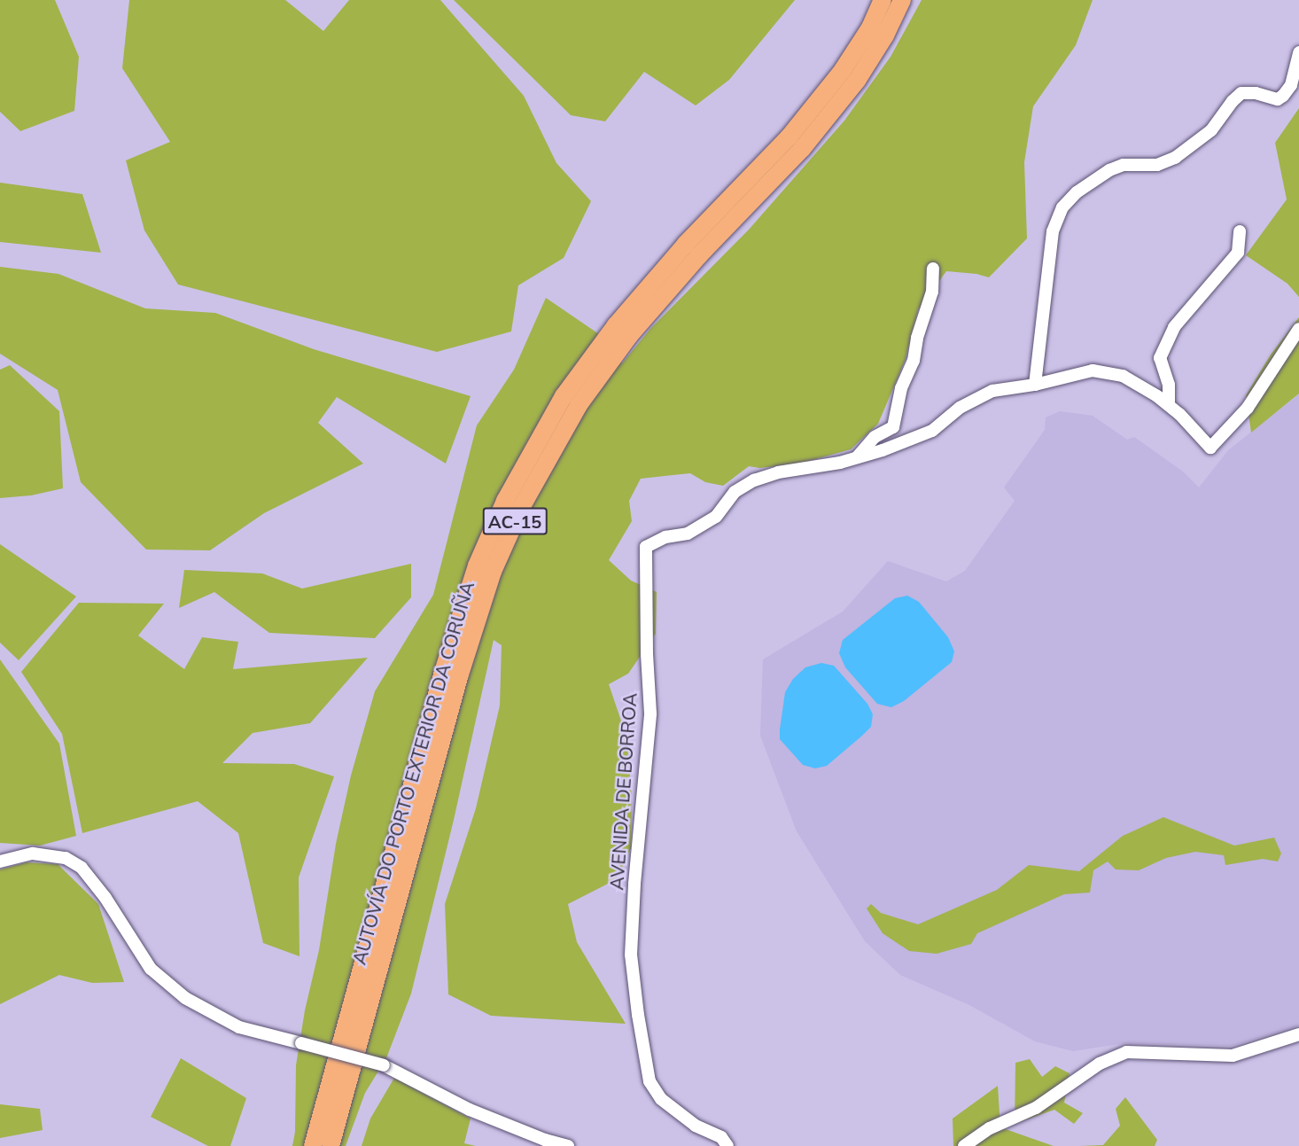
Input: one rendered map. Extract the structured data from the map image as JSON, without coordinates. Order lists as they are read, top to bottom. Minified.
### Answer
{"streets":{"highway":["AC-15","AUTOVÍA DO PORTO EXTERIOR DA CORUÑA"],"street":["AVENIDA DE BORROA"]}}
